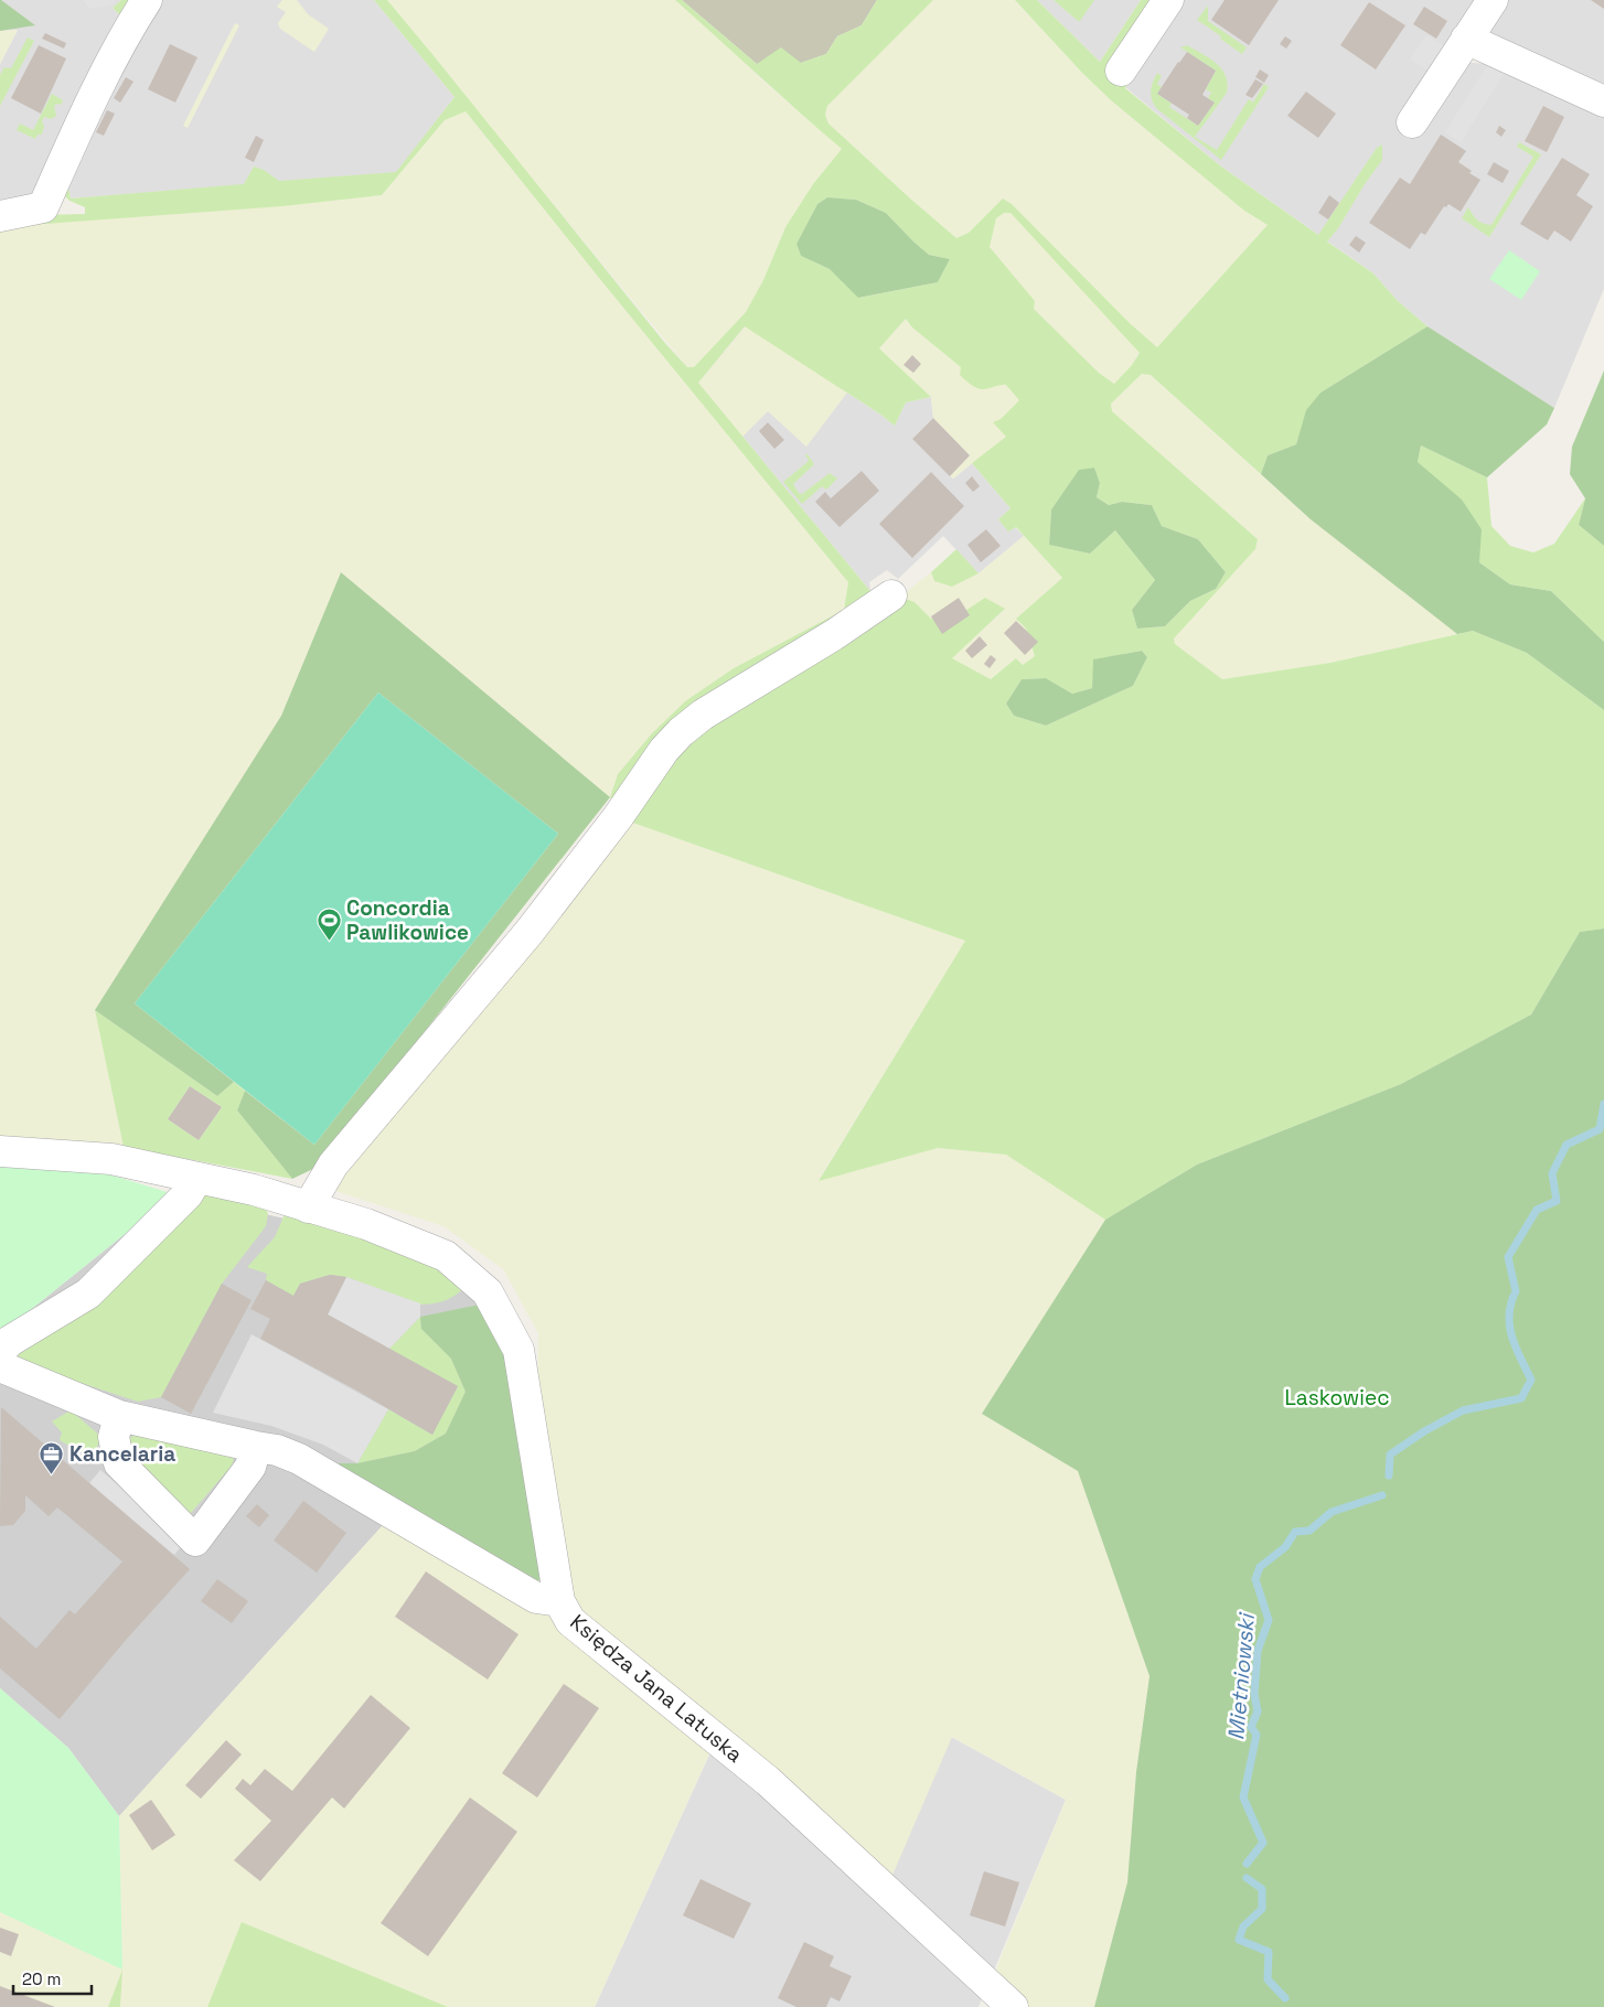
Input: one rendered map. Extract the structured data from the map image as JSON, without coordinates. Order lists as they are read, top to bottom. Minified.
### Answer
{"streets":{"street":["Księdza Jana Latuska"]},"water":["Mietniowski"],"parks":["Laskowiec"],"places":{"sports":["Concordia Pawlikowice"],"office":["Kancelaria"]},"scale_bar":"20 m"}
